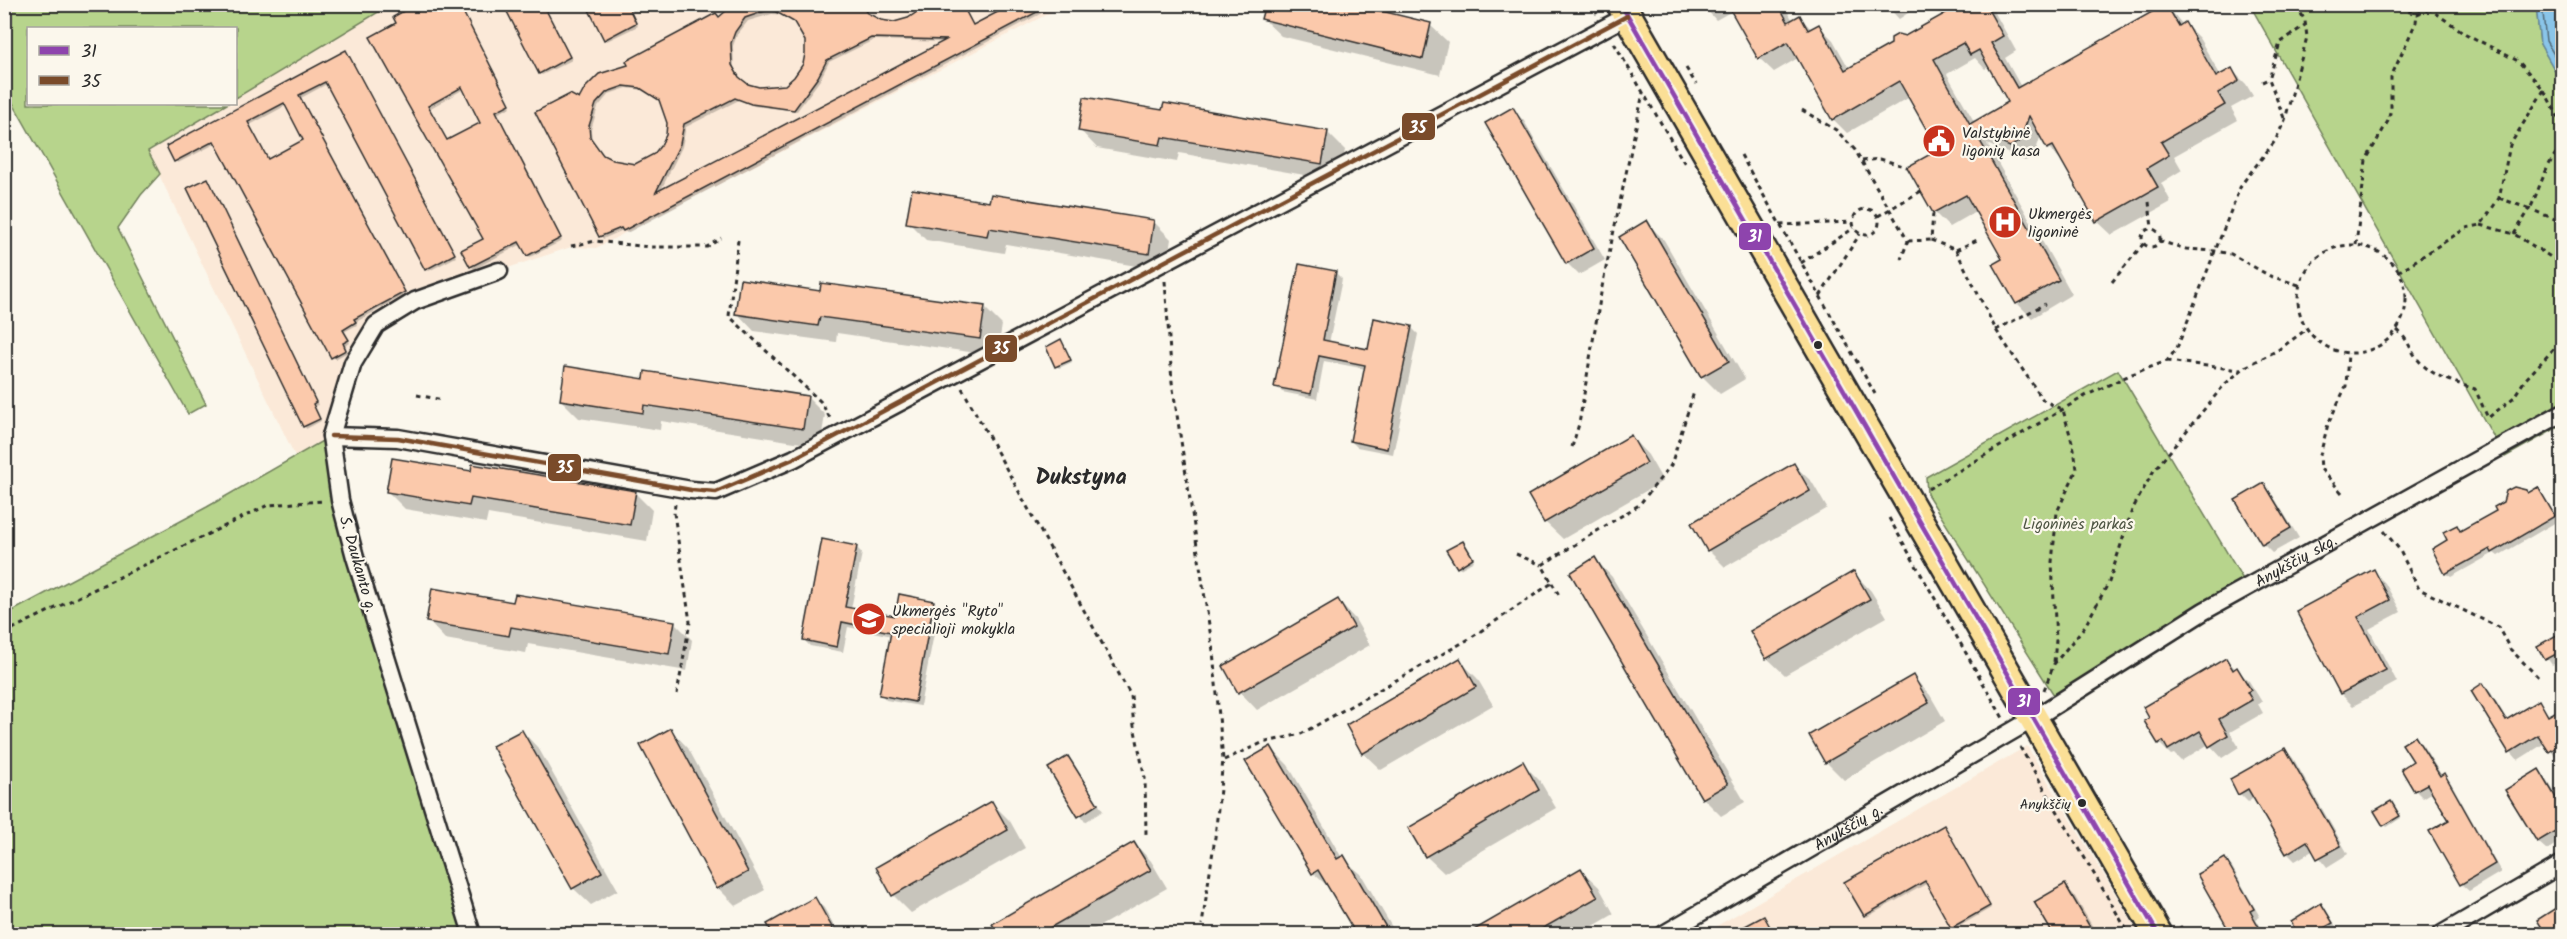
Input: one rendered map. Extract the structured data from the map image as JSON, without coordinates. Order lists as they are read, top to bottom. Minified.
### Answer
{"streets":{"street":["Anykščių skg.","S. Daukanto g.","Anykščių g."]},"crossings":[["Anykščių skg.","Anykščių g."]],"districts":["Dukstyna"],"parks":["Ligoninės parkas"],"places":{"public building":["Valstybinė ligonių kasa"],"hospital":["Ukmergės ligoninė"],"school or university":["Ukmergės \"Ryto\" specialioji mokykla"],"other":["Anykščių"]},"lines":["transit line 31","transit line 35"],"legend":["31","35"]}
